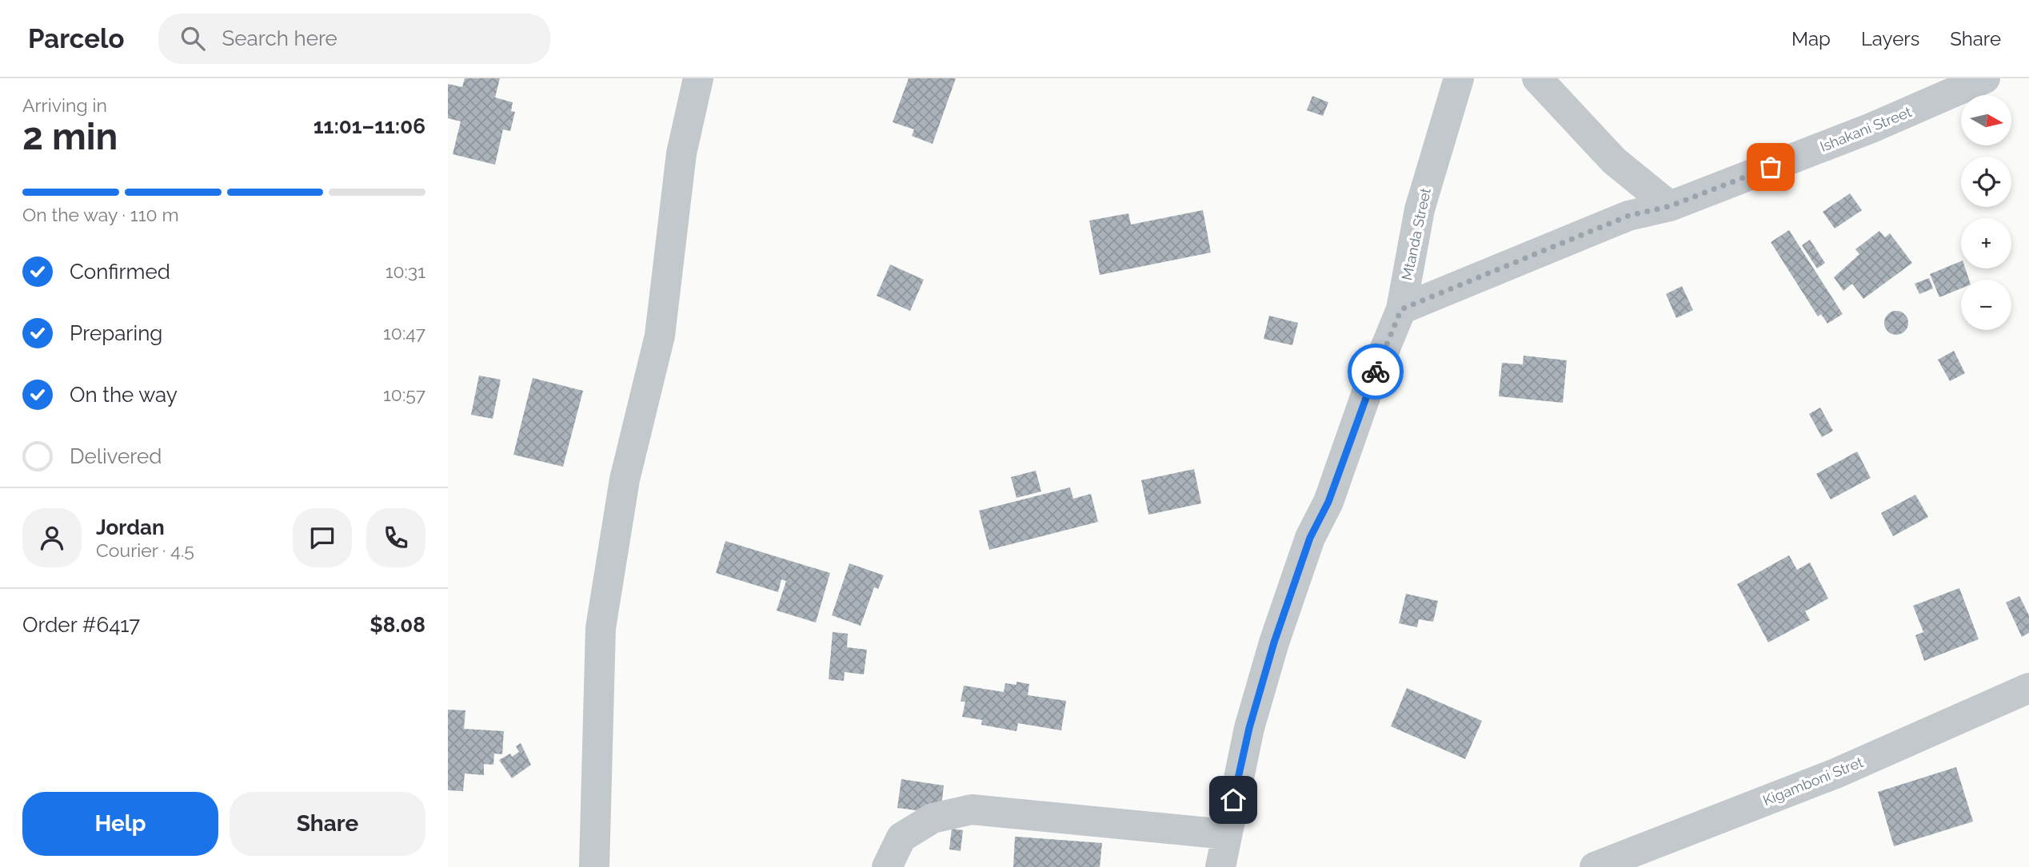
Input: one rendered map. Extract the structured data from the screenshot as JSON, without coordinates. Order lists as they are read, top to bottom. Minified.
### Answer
{"streets":{"street":["Ishakani Street","Mtanda Street","Kigamboni Stret"]},"crossings":[["Ishakani Street","Mtanda Street"]],"north":"right","page":{"header":"Parcelo","search":"Search here","nav":["Map","Layers","Share"],"heading":["2 min","Arriving in","11:01–11:06"],"panel":["Jordan","Courier · 4.5","Order #6417","$8.08"],"map_buttons":["+","−"],"bar":"On the way · 110 m","list":[["Confirmed","10:31"],["Preparing","10:47"],["On the way","10:57"],"Delivered"],"buttons":["Help","Share"]}}
